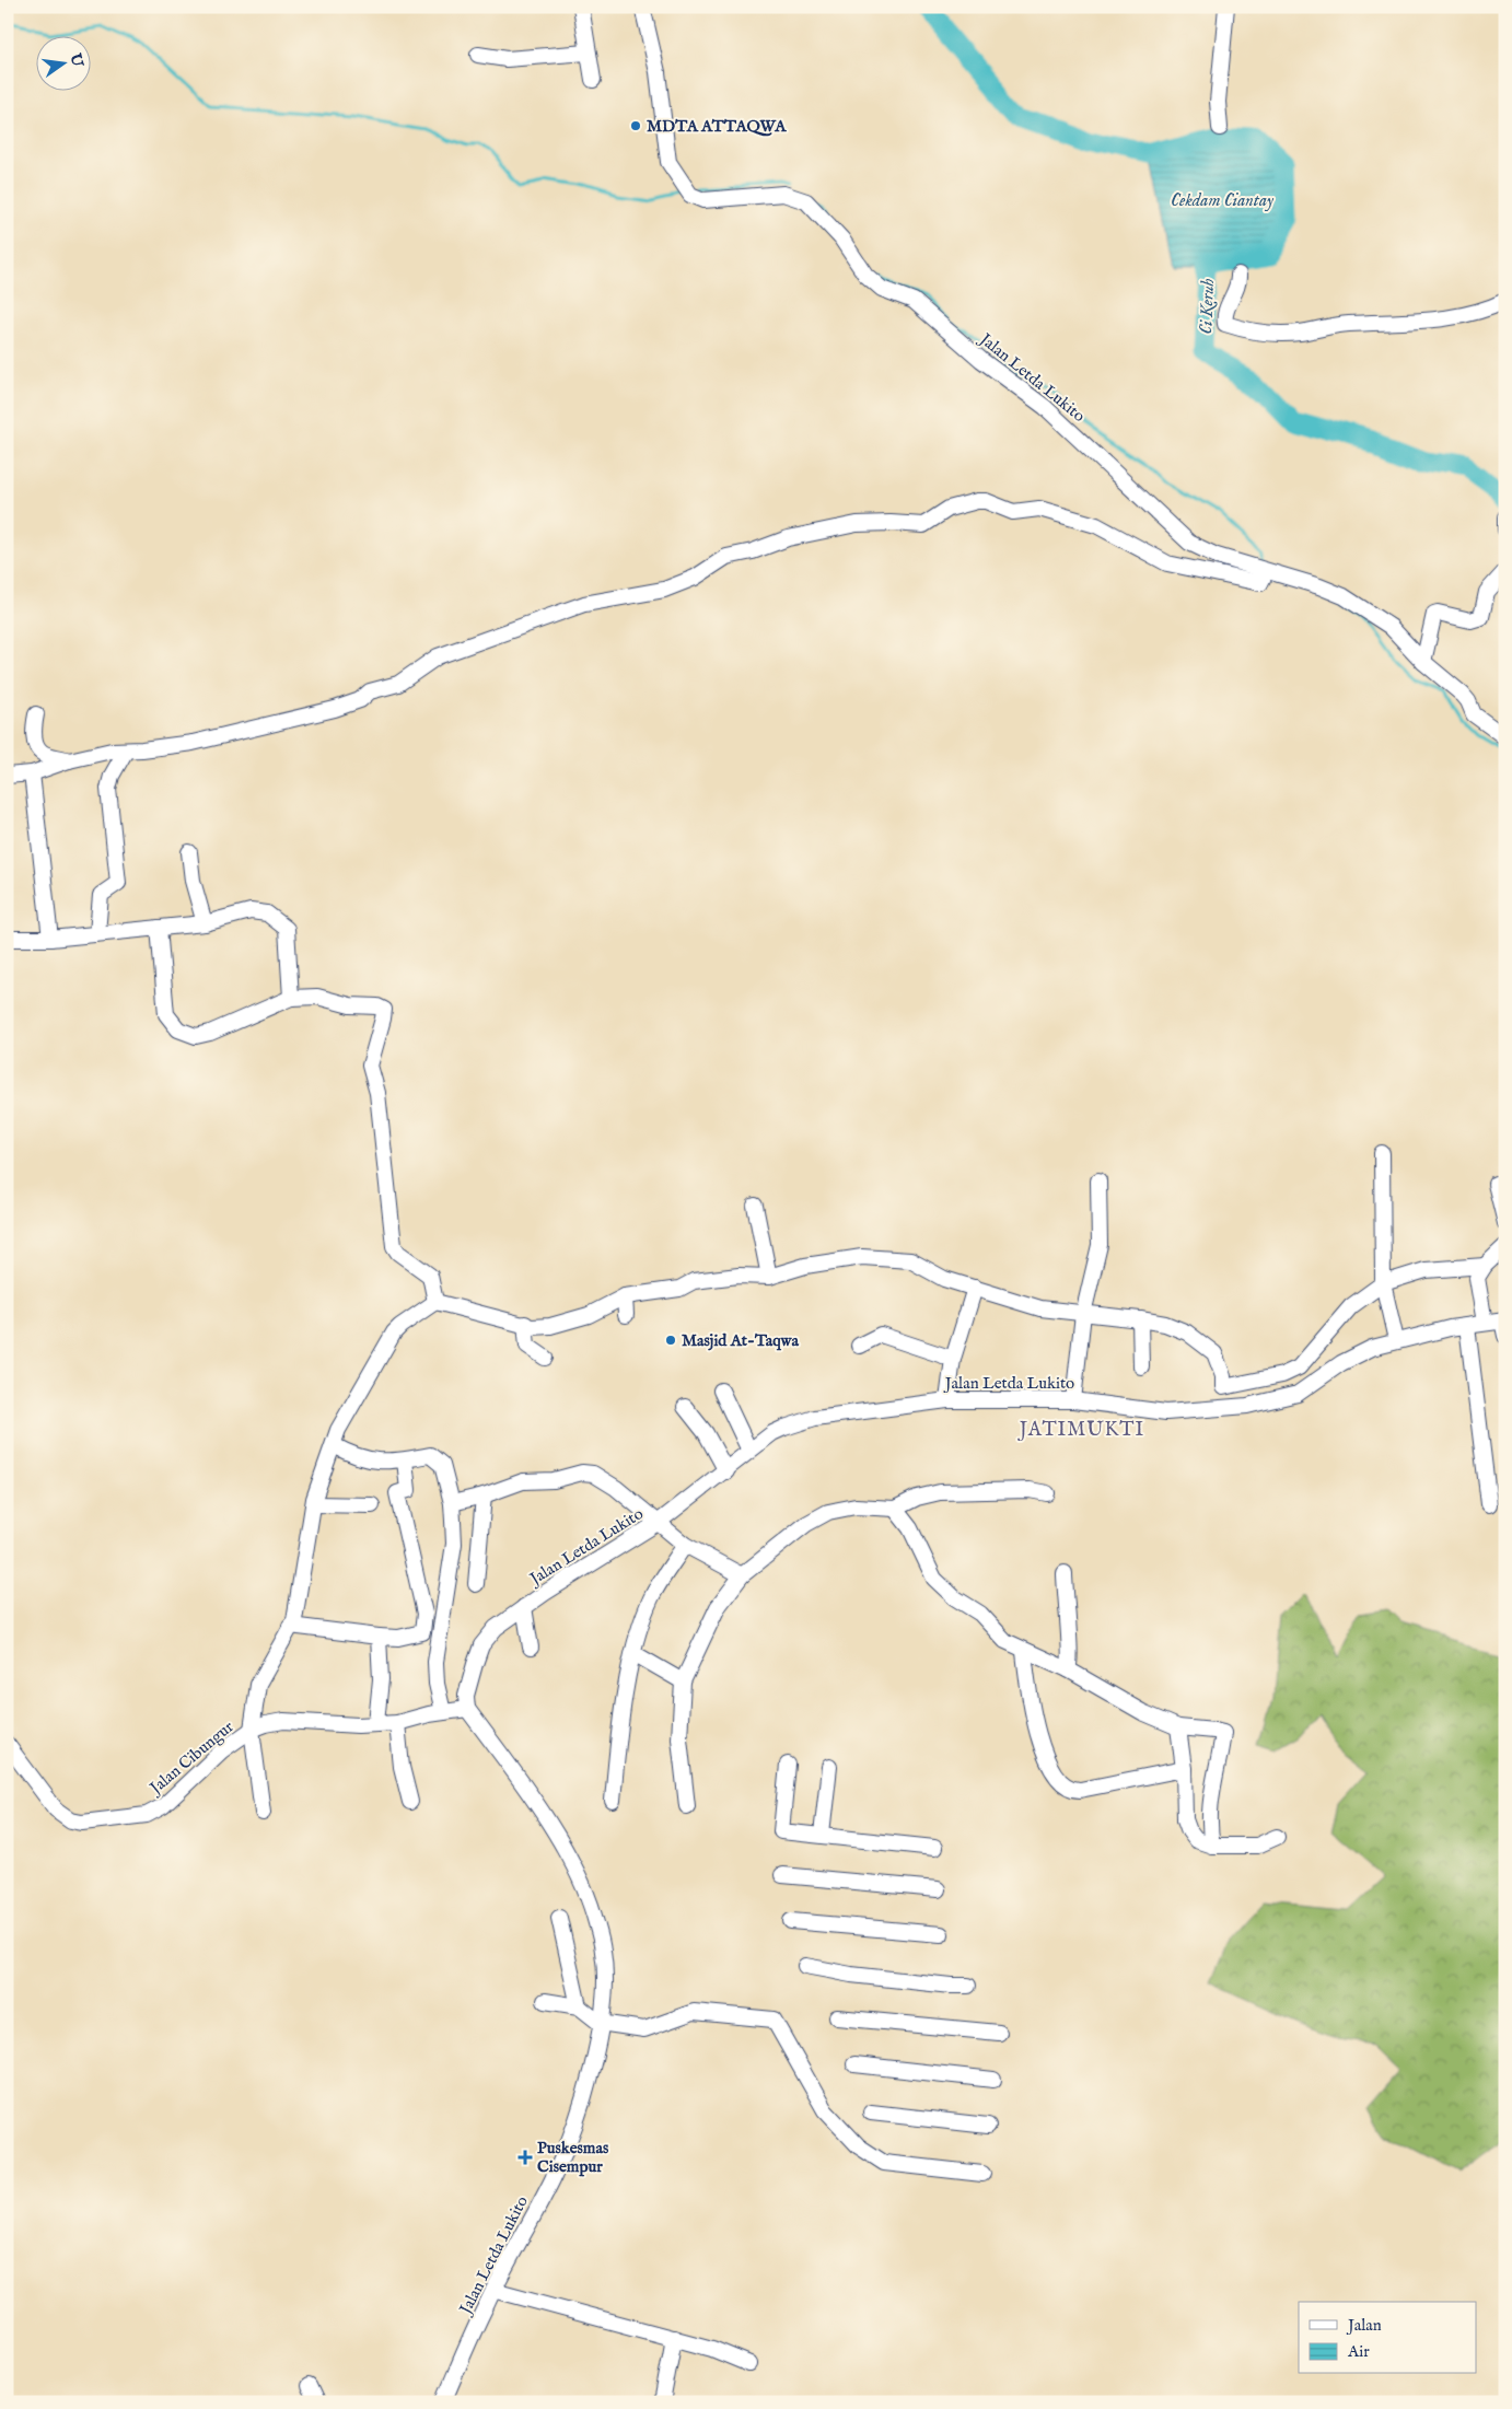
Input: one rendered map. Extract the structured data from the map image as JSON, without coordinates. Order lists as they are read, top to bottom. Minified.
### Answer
{"streets":{"street":["Jalan Letda Lukito","Jalan Cibungur"]},"crossings":[["Jalan Letda Lukito","Jalan Cibungur"]],"districts":["JATIMUKTI"],"water":["Cekdam Ciantay","Ci Keruh"],"places":{"other":["MDTA ATTAQWA","Masjid At-Taqwa"],"health":["Puskesmas Cisempur"]},"legend":["Jalan","Air"],"north":"right"}
